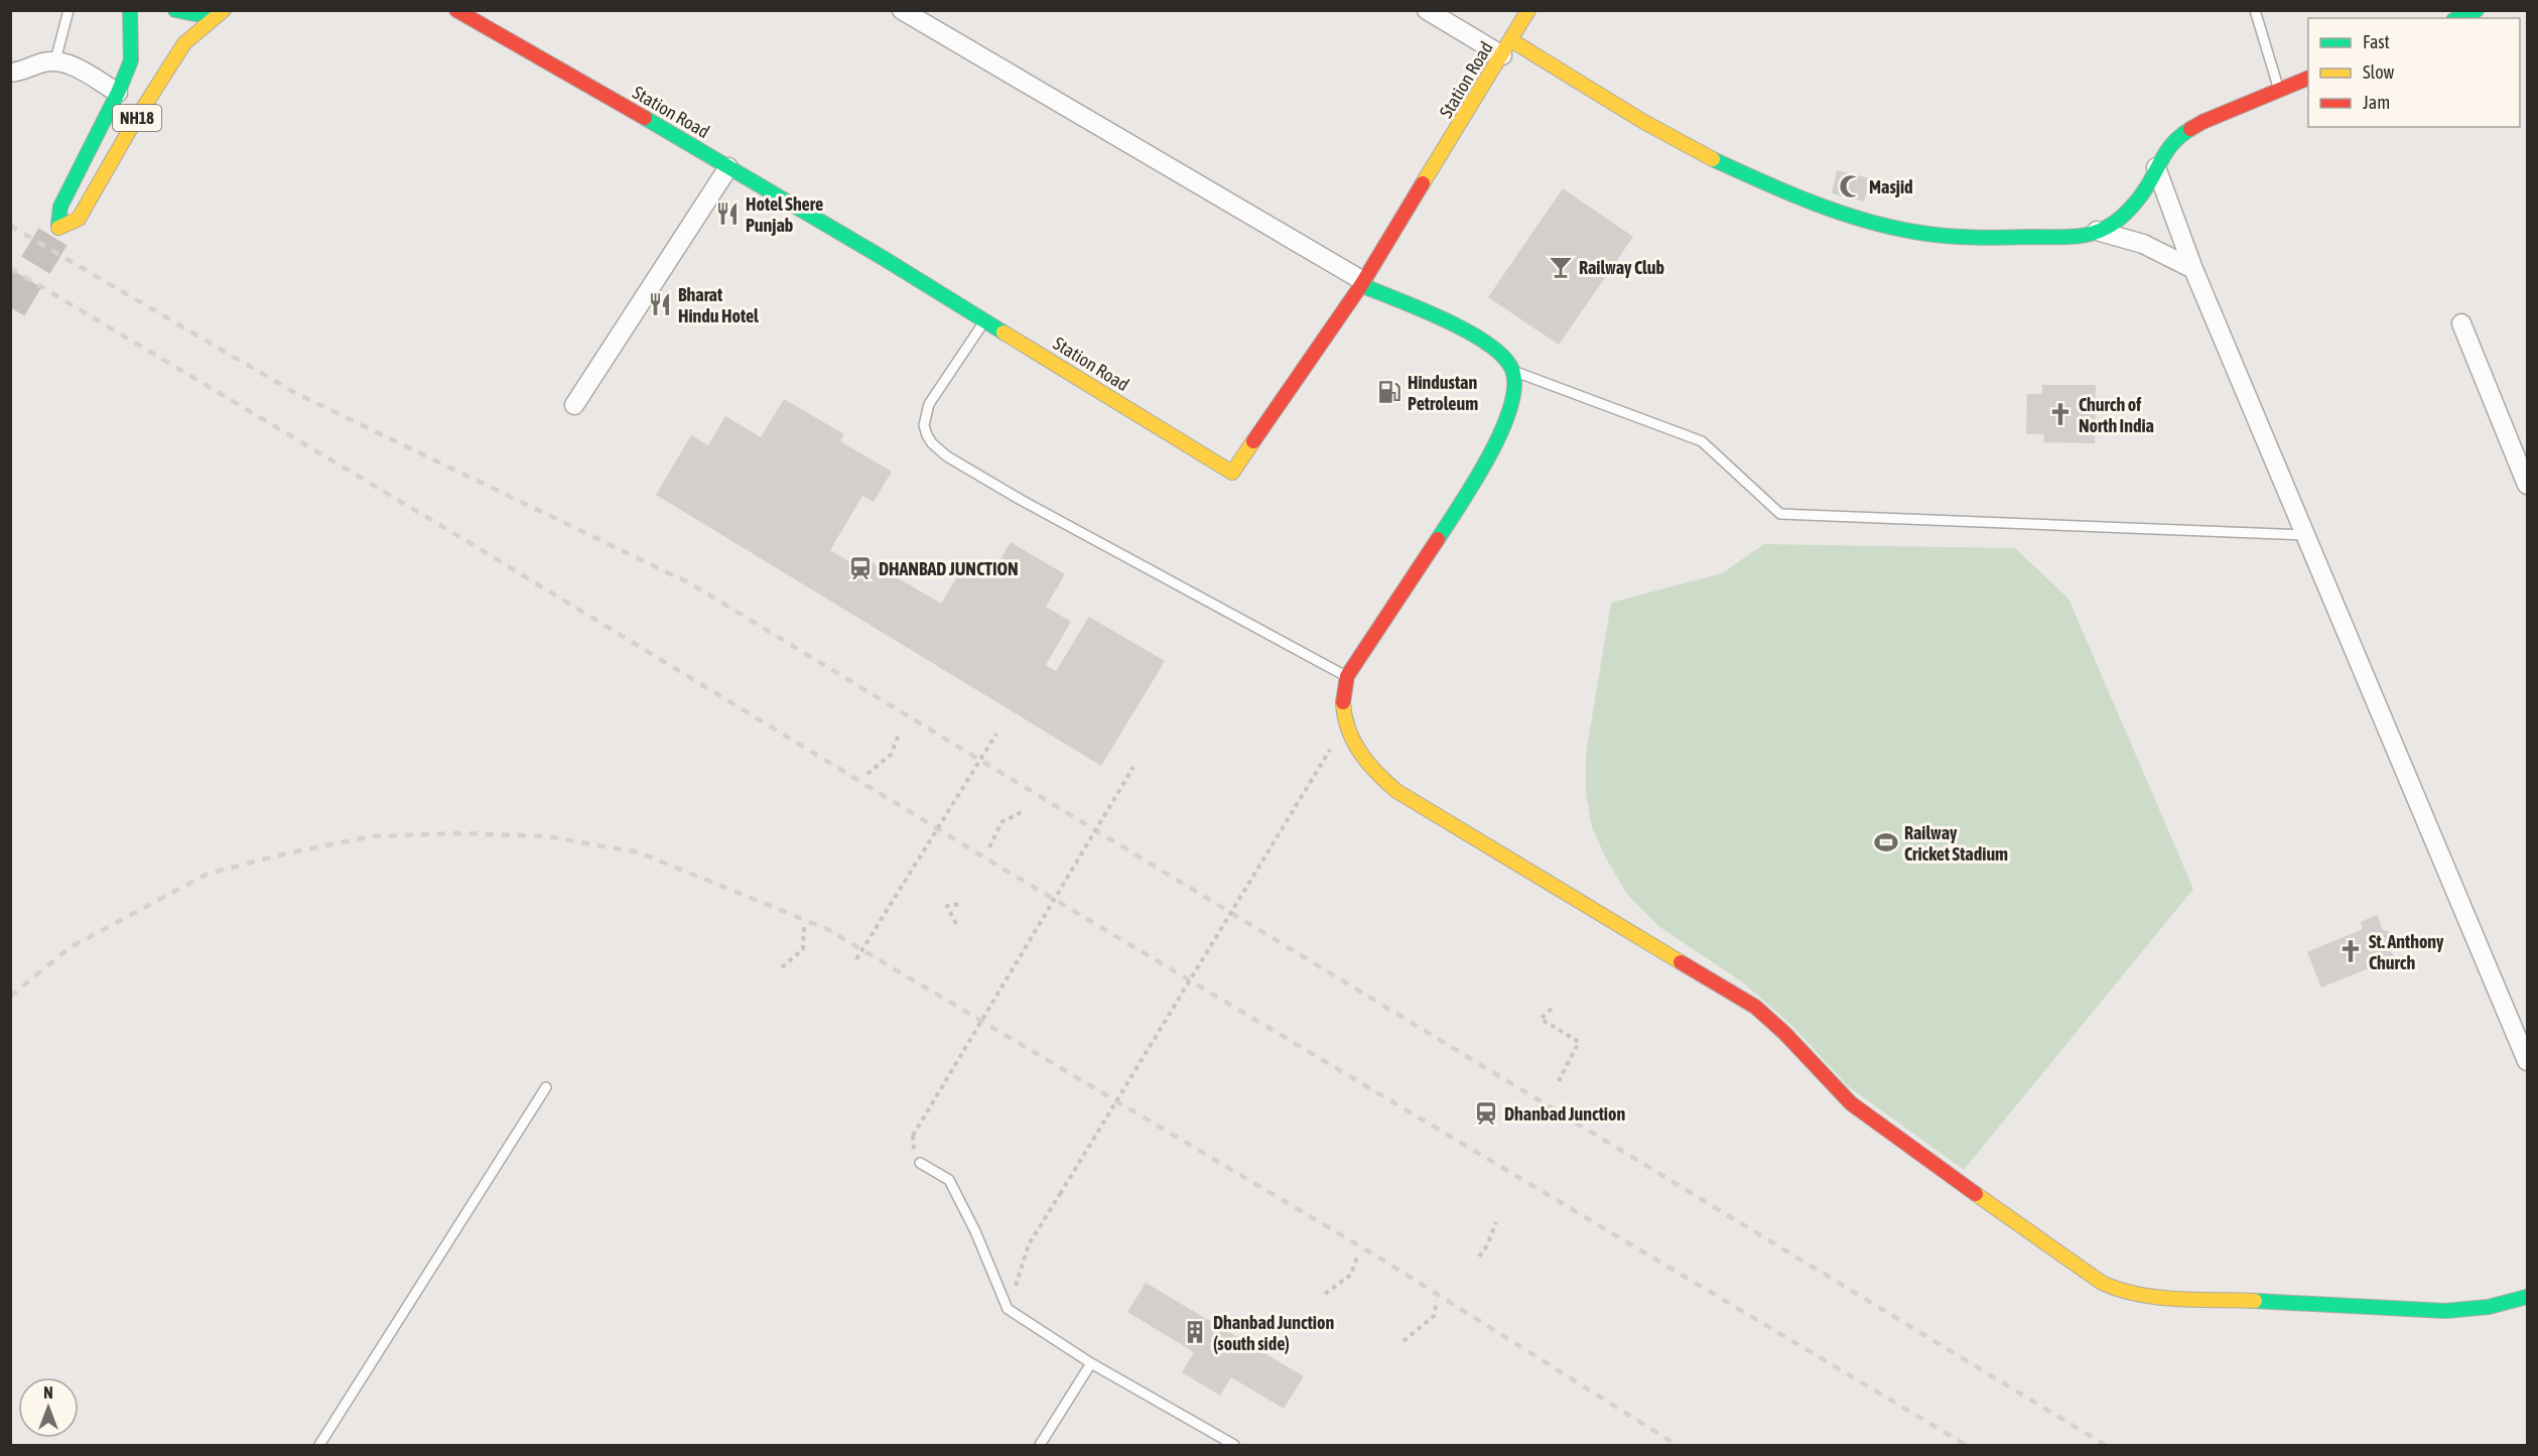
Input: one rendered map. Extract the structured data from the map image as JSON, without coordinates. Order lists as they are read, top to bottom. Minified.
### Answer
{"streets":{"main road":["Station Road","NH18"]},"places":{"mosque":["Masjid"],"restaurant":["Hotel Shere Punjab","Bharat Hindu Hotel"],"bar":["Railway Club"],"fuel station":["Hindustan Petroleum"],"church":["Church of North India","St. Anthony Church"],"station":["DHANBAD JUNCTION","Dhanbad Junction"],"sports":["Railway Cricket Stadium"],"building":["Dhanbad Junction (south side)"]},"legend":["Fast","Slow","Jam"],"north":"top"}
